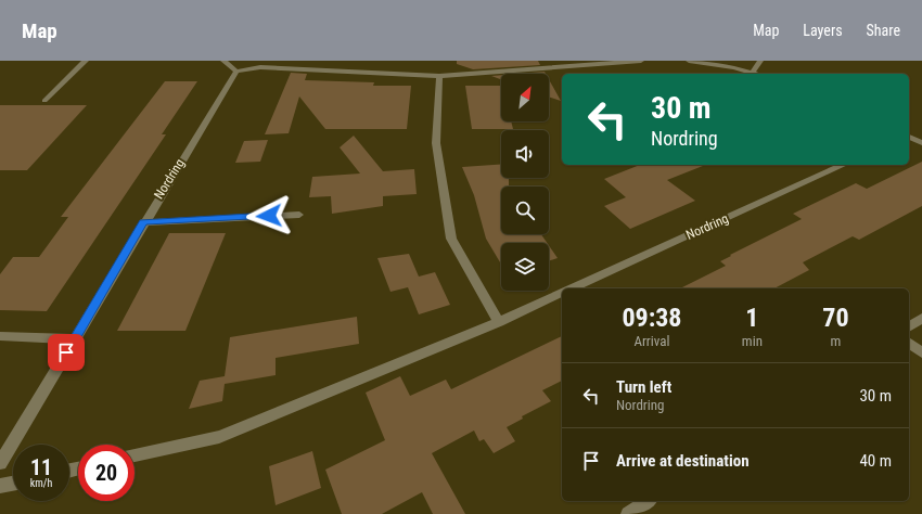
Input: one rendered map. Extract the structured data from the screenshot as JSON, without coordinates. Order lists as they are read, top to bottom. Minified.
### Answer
{"streets":{"street":["Nordring"]},"north":"top right","page":{"header":"Map","nav":["Map","Layers","Share"],"turn":["30 m","Nordring"],"eta":["09:38","Arrival","1","min","70","m"],"list":[{"name":"Turn left","note":"Nordring","value":"30 m"},{"name":"Arrive at destination","value":"40 m"}],"speed":"11 km/h","limit":"20"}}
